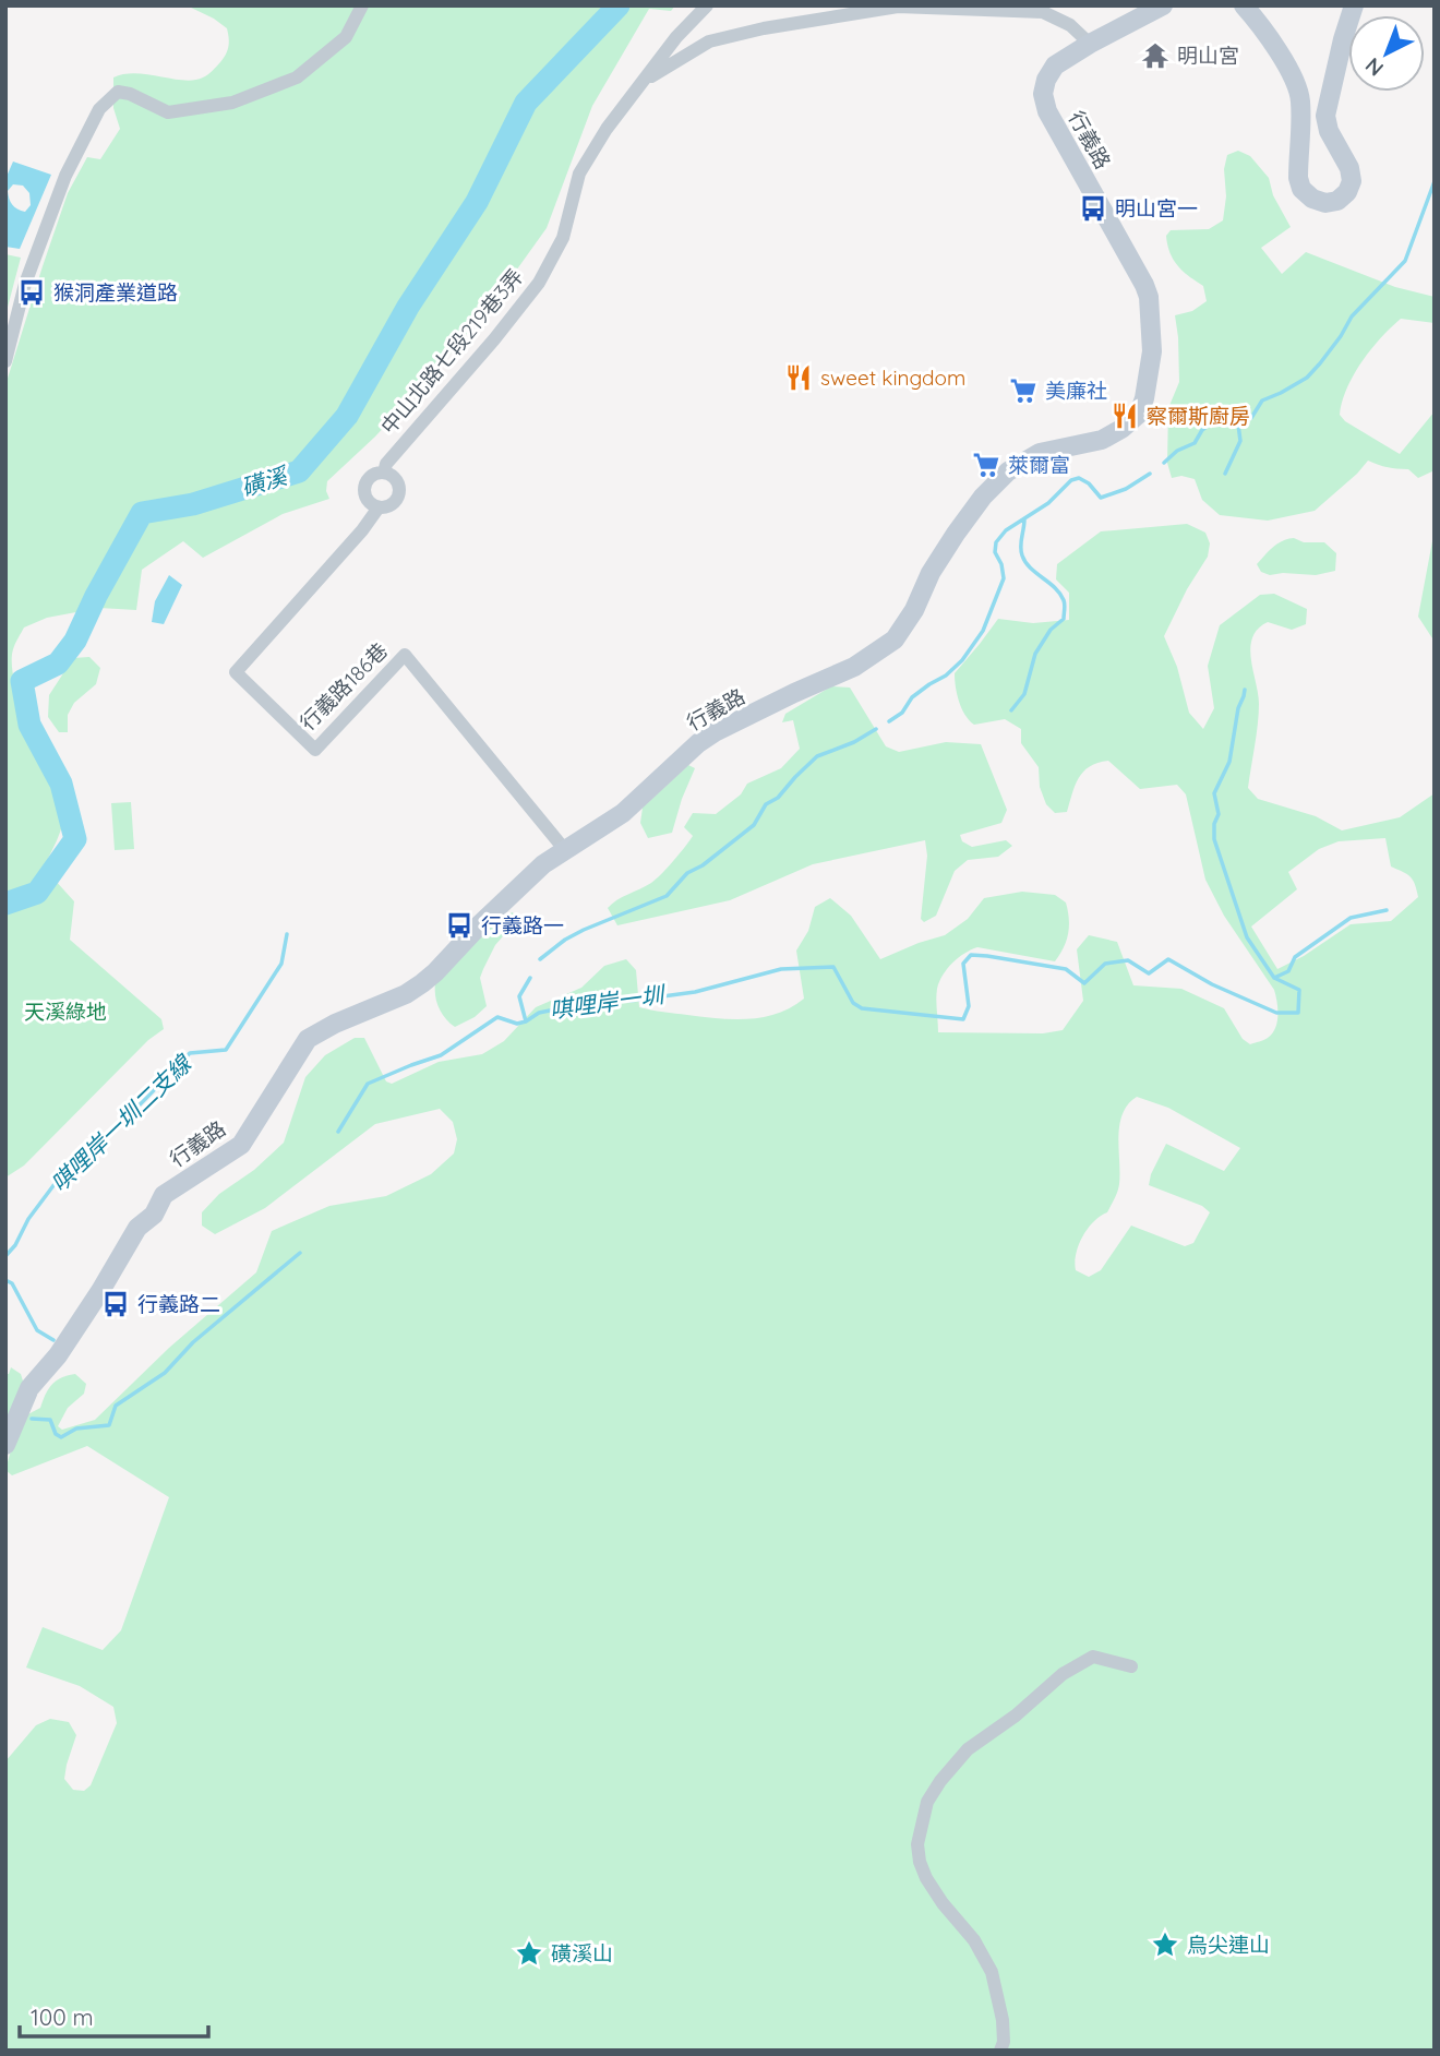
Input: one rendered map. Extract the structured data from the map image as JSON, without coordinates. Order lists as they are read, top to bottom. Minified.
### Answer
{"streets":{"street":["行義路","中山北路七段219巷3弄","行義路186巷"]},"crossings":[["行義路","行義路186巷"],["中山北路七段219巷3弄","行義路186巷"]],"water":["磺溪","唭哩岸一圳","唭哩岸一圳二支線"],"parks":["天溪綠地"],"places":{"temple":["明山宮"],"bus stop":["明山宮一","猴洞產業道路","行義路一","行義路二"],"restaurant":["sweet kingdom","察爾斯廚房"],"supermarket":["美廉社","萊爾富"],"place":["烏尖連山","磺溪山"]},"scale_bar":"100 m","north":"bottom left"}
